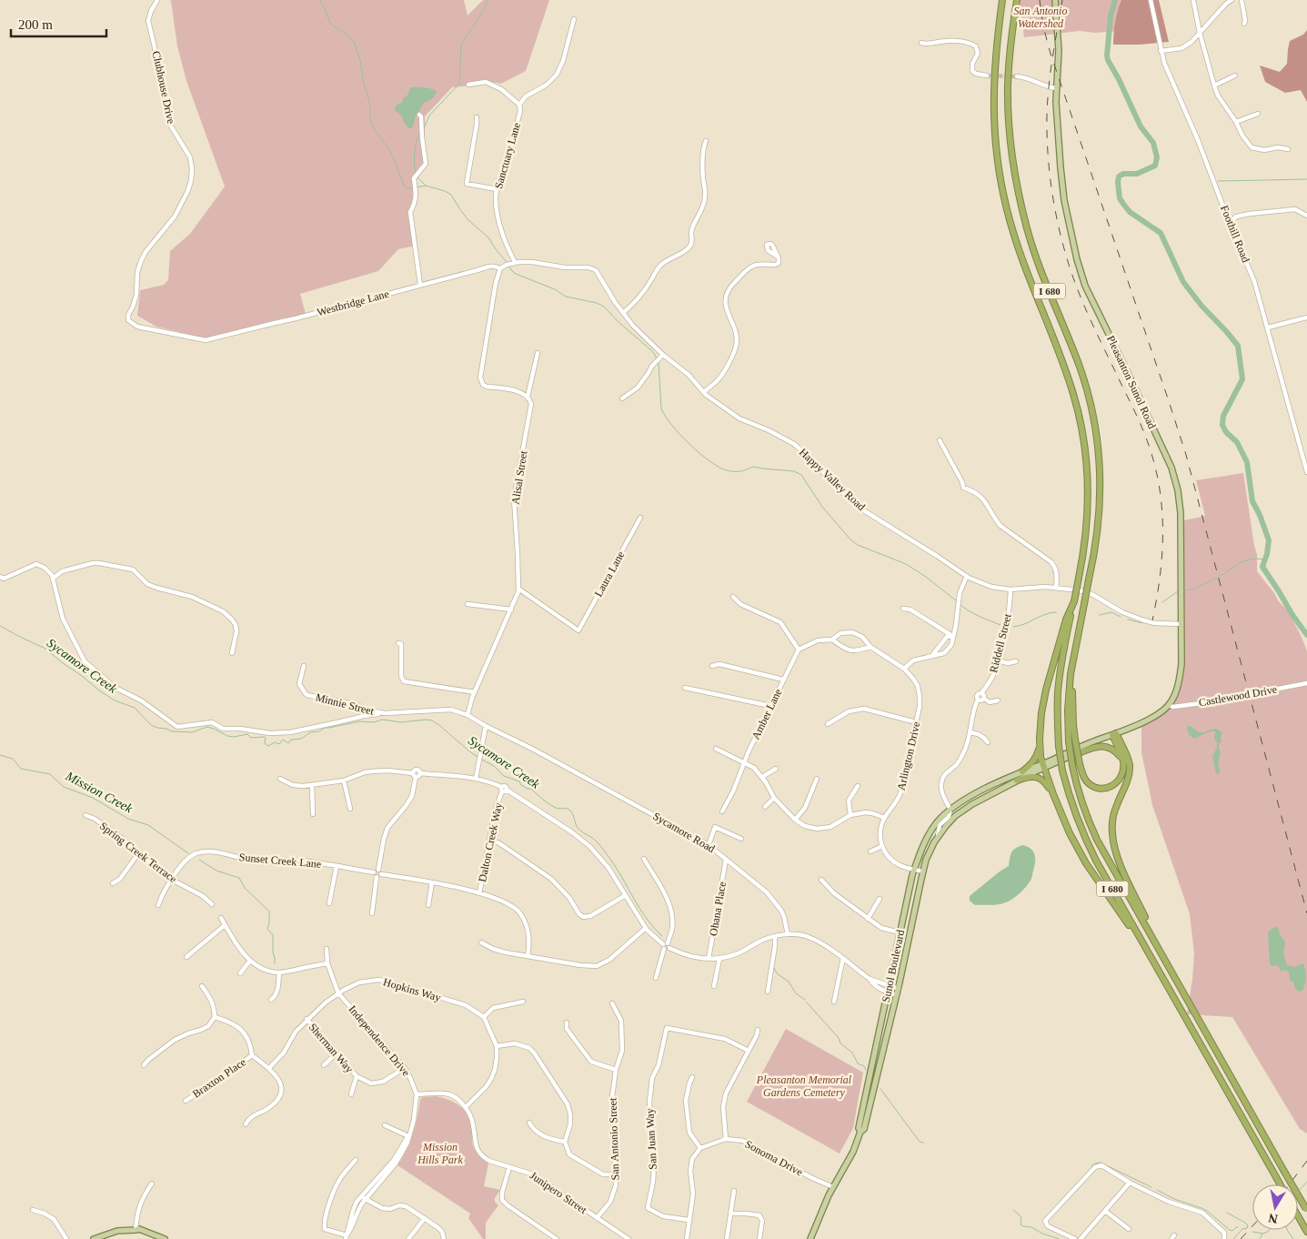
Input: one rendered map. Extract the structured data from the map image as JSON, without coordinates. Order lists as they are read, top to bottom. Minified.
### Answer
{"streets":{"highway":["I 680"],"main road":["Pleasanton Sunol Road","Sunol Boulevard"],"street":["Clubhouse Drive","Sanctuary Lane","Foothill Road","Westbridge Lane","Alisal Street","Happy Valley Road","Laura Lane","Riddell Street","Castlewood Drive","Minnie Street","Amber Lane","Arlington Drive","Sycamore Road","Dalton Creek Way","Spring Creek Terrace","Sunset Creek Lane","Ohana Place","Hopkins Way","Independence Drive","Sherman Way","Braxton Place","San Antonio Street","San Juan Way","Sonoma Drive","Junipero Street"]},"crossings":[["Clubhouse Drive","Westbridge Lane"],["Sanctuary Lane","Happy Valley Road"],["Westbridge Lane","Happy Valley Road"],["Pleasanton Sunol Road","Happy Valley Road"],["Pleasanton Sunol Road","Castlewood Drive"],["Alisal Street","Laura Lane"],["Alisal Street","Minnie Street"],["Alisal Street","Sycamore Road"],["Happy Valley Road","Riddell Street"],["Minnie Street","Sycamore Road"],["Sycamore Road","Ohana Place"],["Spring Creek Terrace","Sunset Creek Lane"],["Sunol Boulevard","Sonoma Drive"],["Hopkins Way","Independence Drive"],["Hopkins Way","Sherman Way"],["Independence Drive","Sherman Way"],["San Antonio Street","Junipero Street"]],"water":["Sycamore Creek","Mission Creek"],"parks":["San Antonio Watershed","Pleasanton Memorial Gardens Cemetery","Mission Hills Park"],"scale_bar":"200 m","north":"bottom"}
